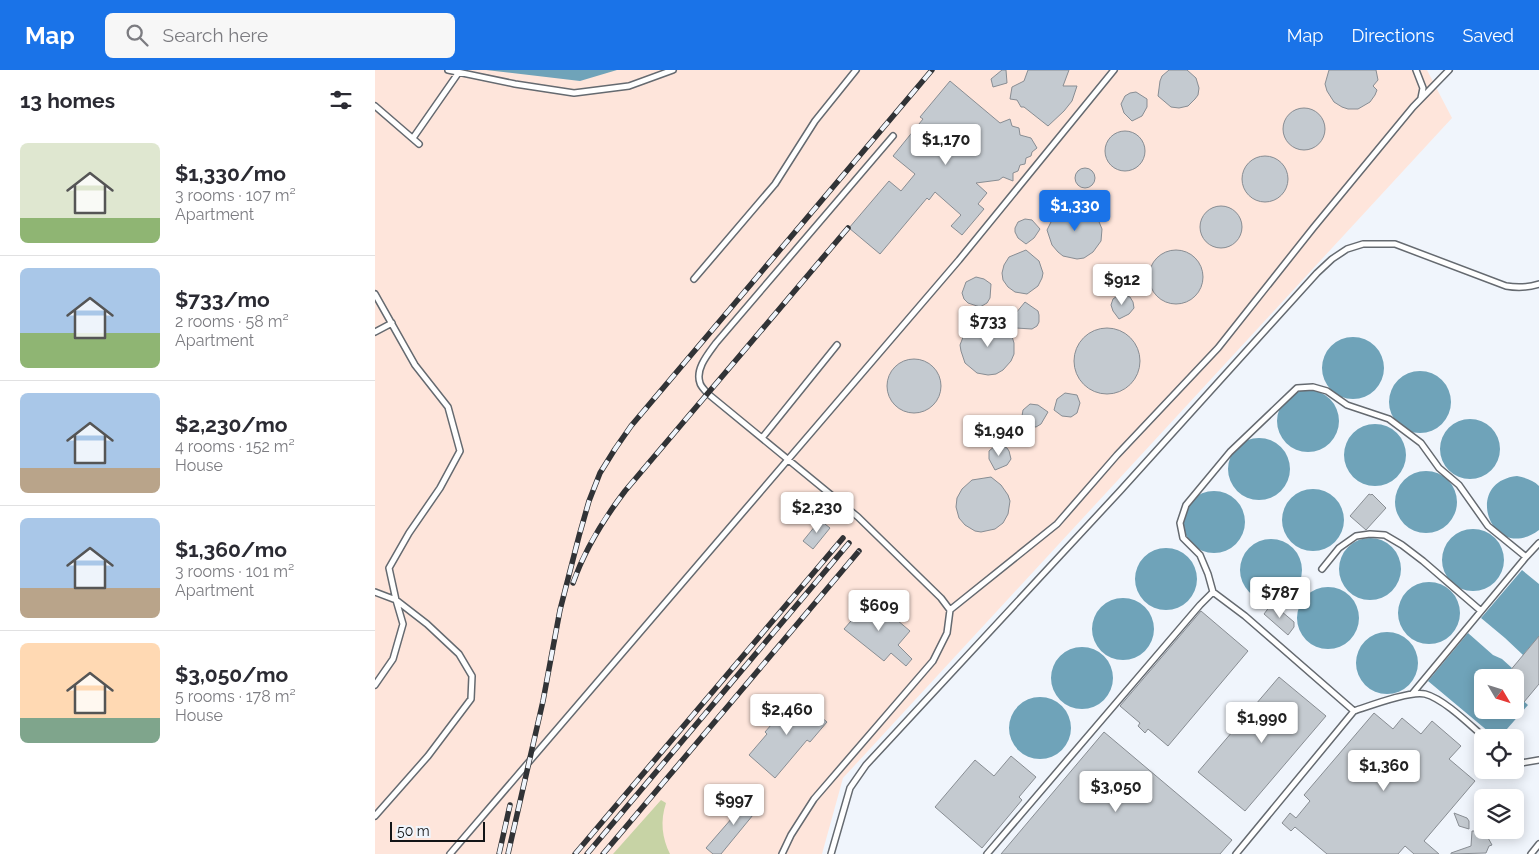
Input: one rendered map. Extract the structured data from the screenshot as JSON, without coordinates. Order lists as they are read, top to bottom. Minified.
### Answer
{"scale_bar":"50 m","north":"bottom right","page":{"header":"Map","search":"Search here","nav":["Map","Directions","Saved"],"heading":"13 homes","price":["$1,170","$1,330","$912","$733","$1,940","$2,230","$787","$609","$2,460","$1,990","$1,360","$3,050","$997"],"list":[{"name":"$1,330/mo","note":"3 rooms · 107 m² · Apartment"},{"name":"$733/mo","note":"2 rooms · 58 m² · Apartment"},{"name":"$2,230/mo","note":"4 rooms · 152 m² · House"},{"name":"$1,360/mo","note":"3 rooms · 101 m² · Apartment"},{"name":"$3,050/mo","note":"5 rooms · 178 m² · House"}],"scale":"50 m"}}
